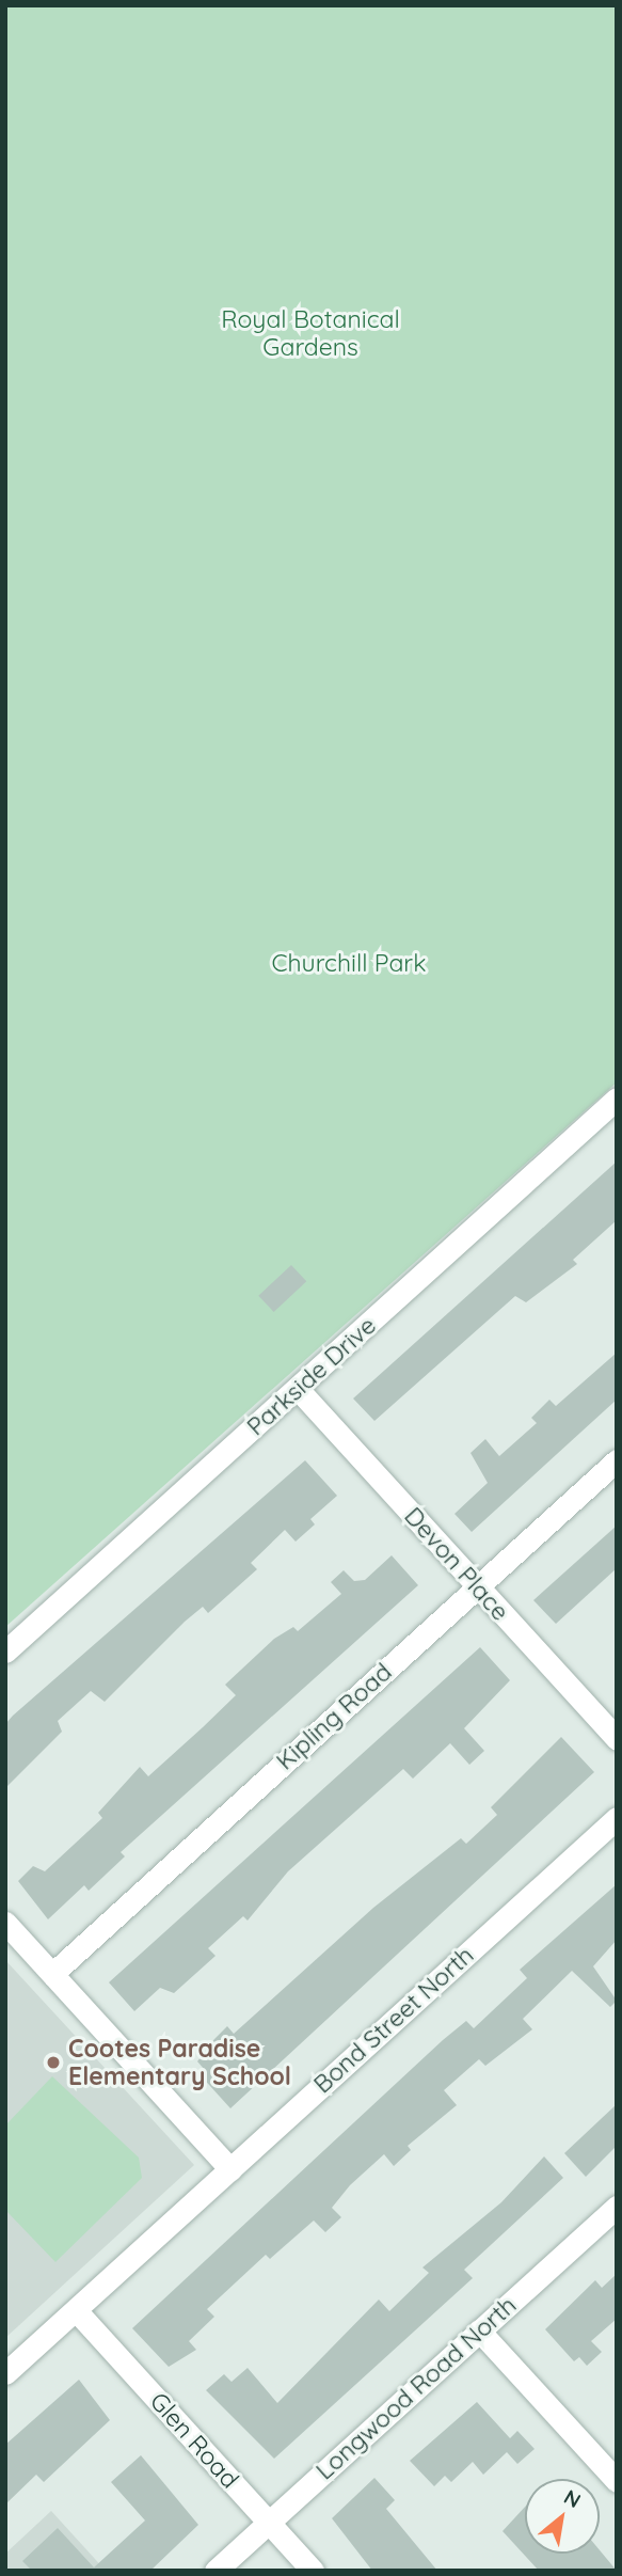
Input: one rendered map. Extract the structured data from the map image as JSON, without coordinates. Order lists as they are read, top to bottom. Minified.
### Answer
{"streets":{"street":["Parkside Drive","Devon Place","Kipling Road","Bond Street North","Longwood Road North","Glen Road"]},"crossings":[["Parkside Drive","Devon Place"],["Devon Place","Kipling Road"],["Bond Street North","Glen Road"],["Longwood Road North","Glen Road"]],"parks":["Royal Botanical Gardens","Churchill Park"],"places":["Cootes Paradise Elementary School"],"north":"top right"}
